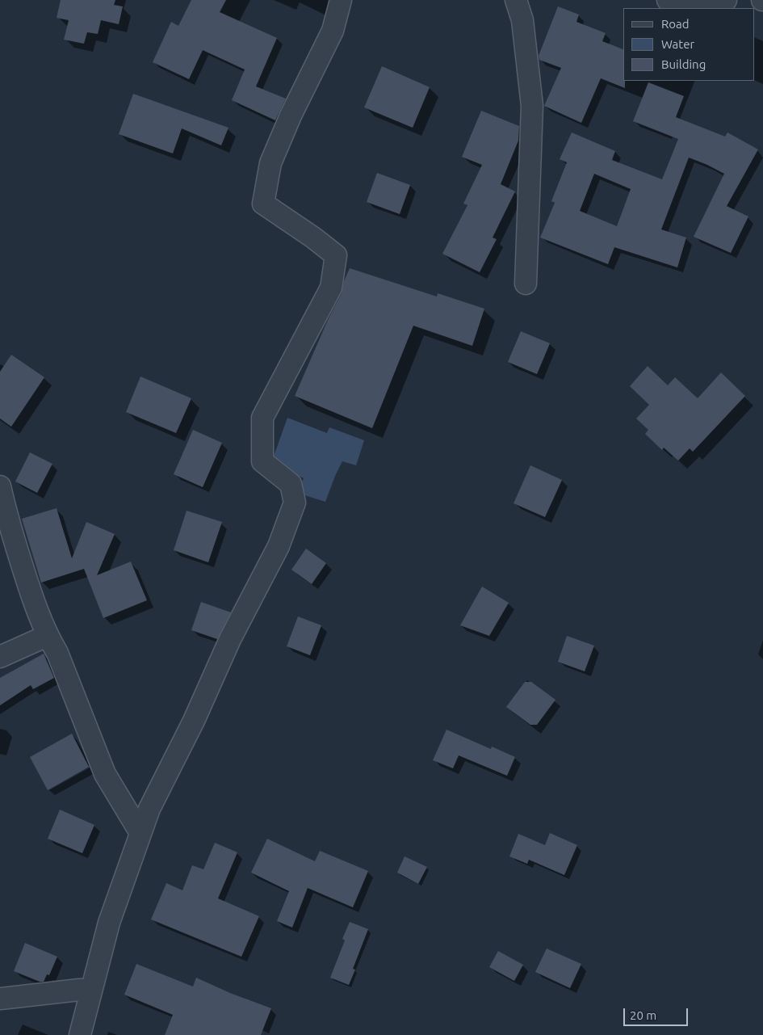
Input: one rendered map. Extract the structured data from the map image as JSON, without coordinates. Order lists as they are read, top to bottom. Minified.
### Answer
{"legend":["Road","Water","Building"],"scale_bar":"20 m"}
